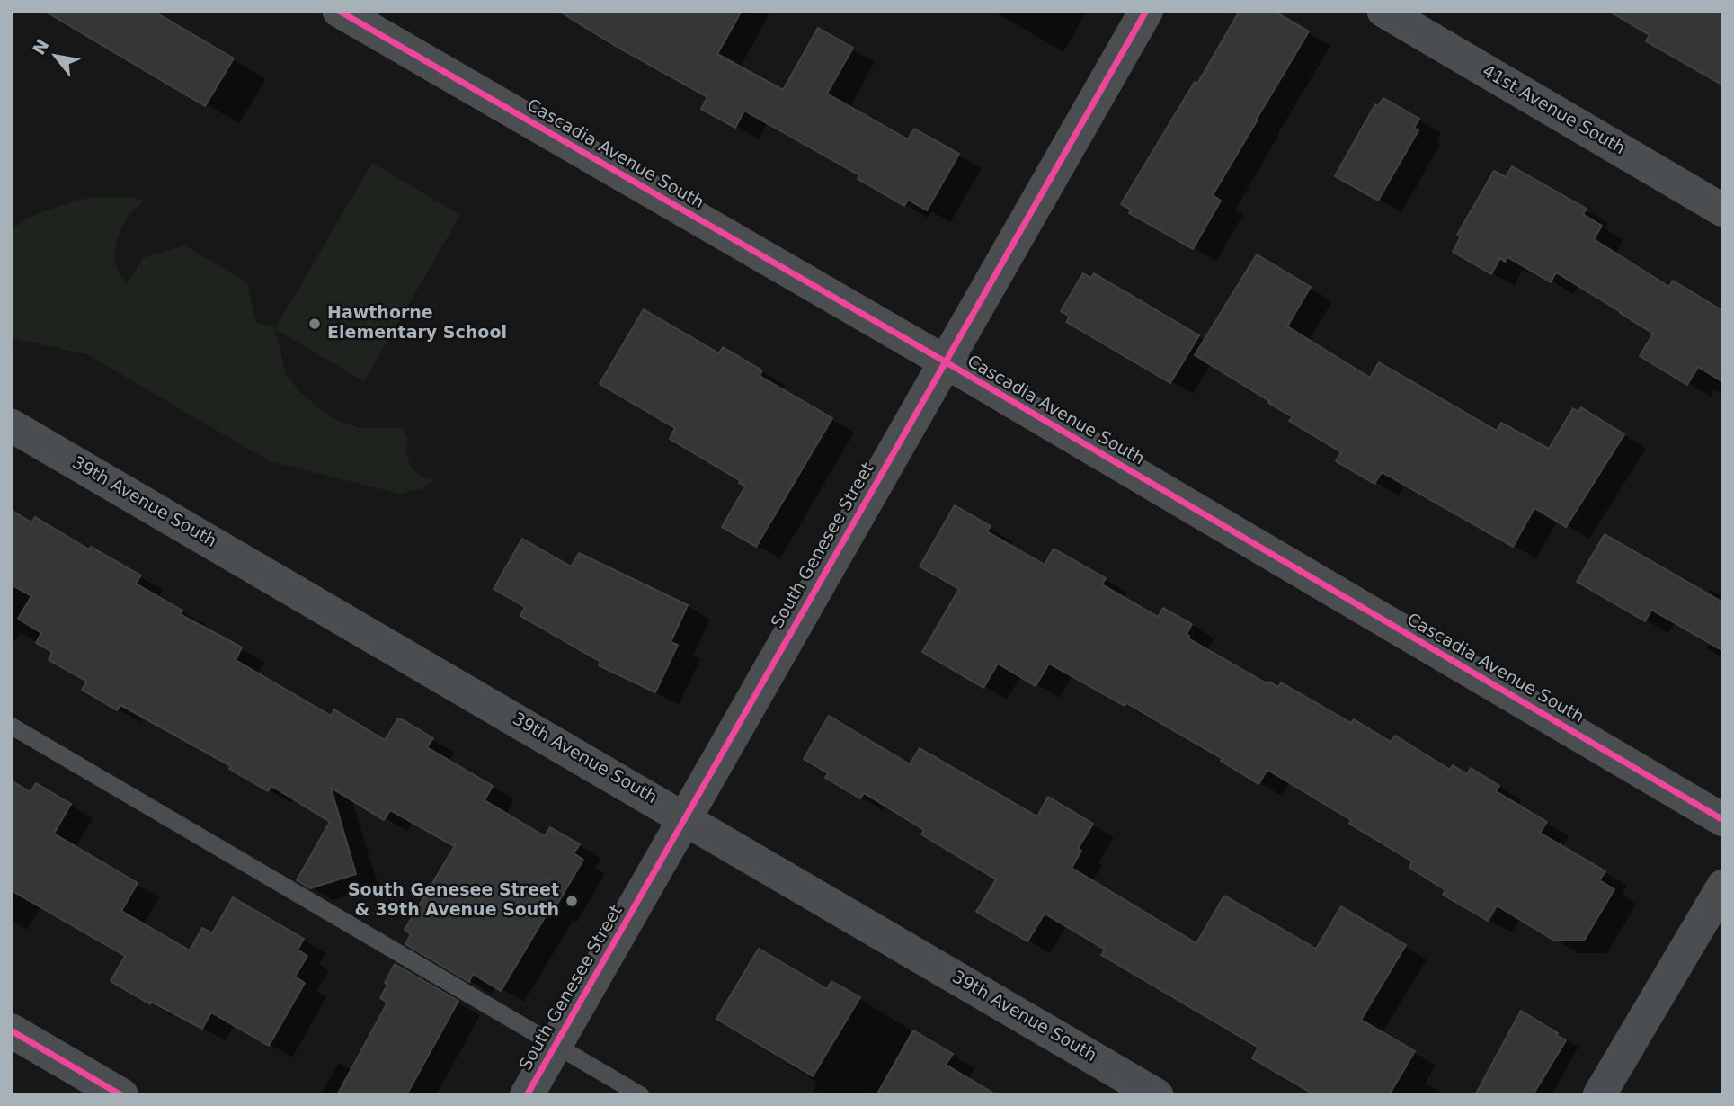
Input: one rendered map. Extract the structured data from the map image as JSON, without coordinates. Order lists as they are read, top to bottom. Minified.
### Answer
{"streets":{"street":["41st Avenue South","Cascadia Avenue South","39th Avenue South","South Genesee Street"]},"crossings":[["Cascadia Avenue South","South Genesee Street"],["39th Avenue South","South Genesee Street"]],"places":["Hawthorne Elementary School","South Genesee Street & 39th Avenue South"],"north":"top left"}
